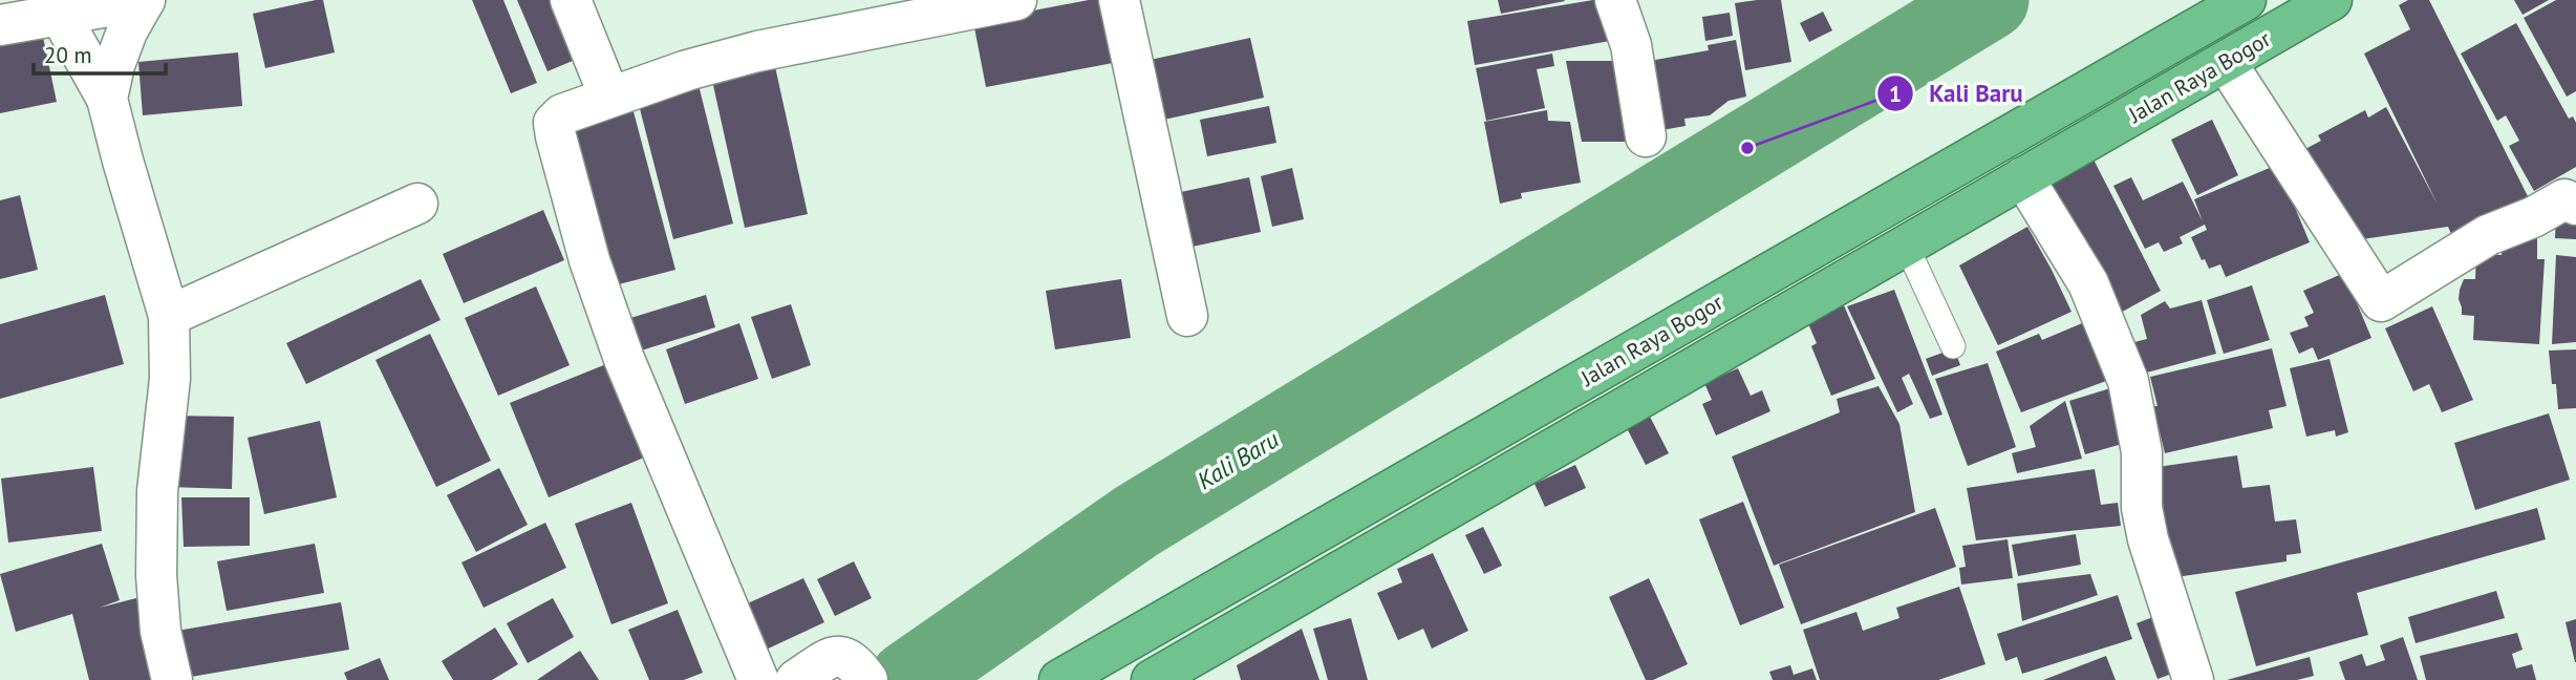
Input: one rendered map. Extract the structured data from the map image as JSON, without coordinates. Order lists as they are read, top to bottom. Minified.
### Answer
{"streets":{"highway":["Jalan Raya Bogor"]},"water":["Kali Baru"],"places":["Kali Baru"],"scale_bar":"20 m"}
